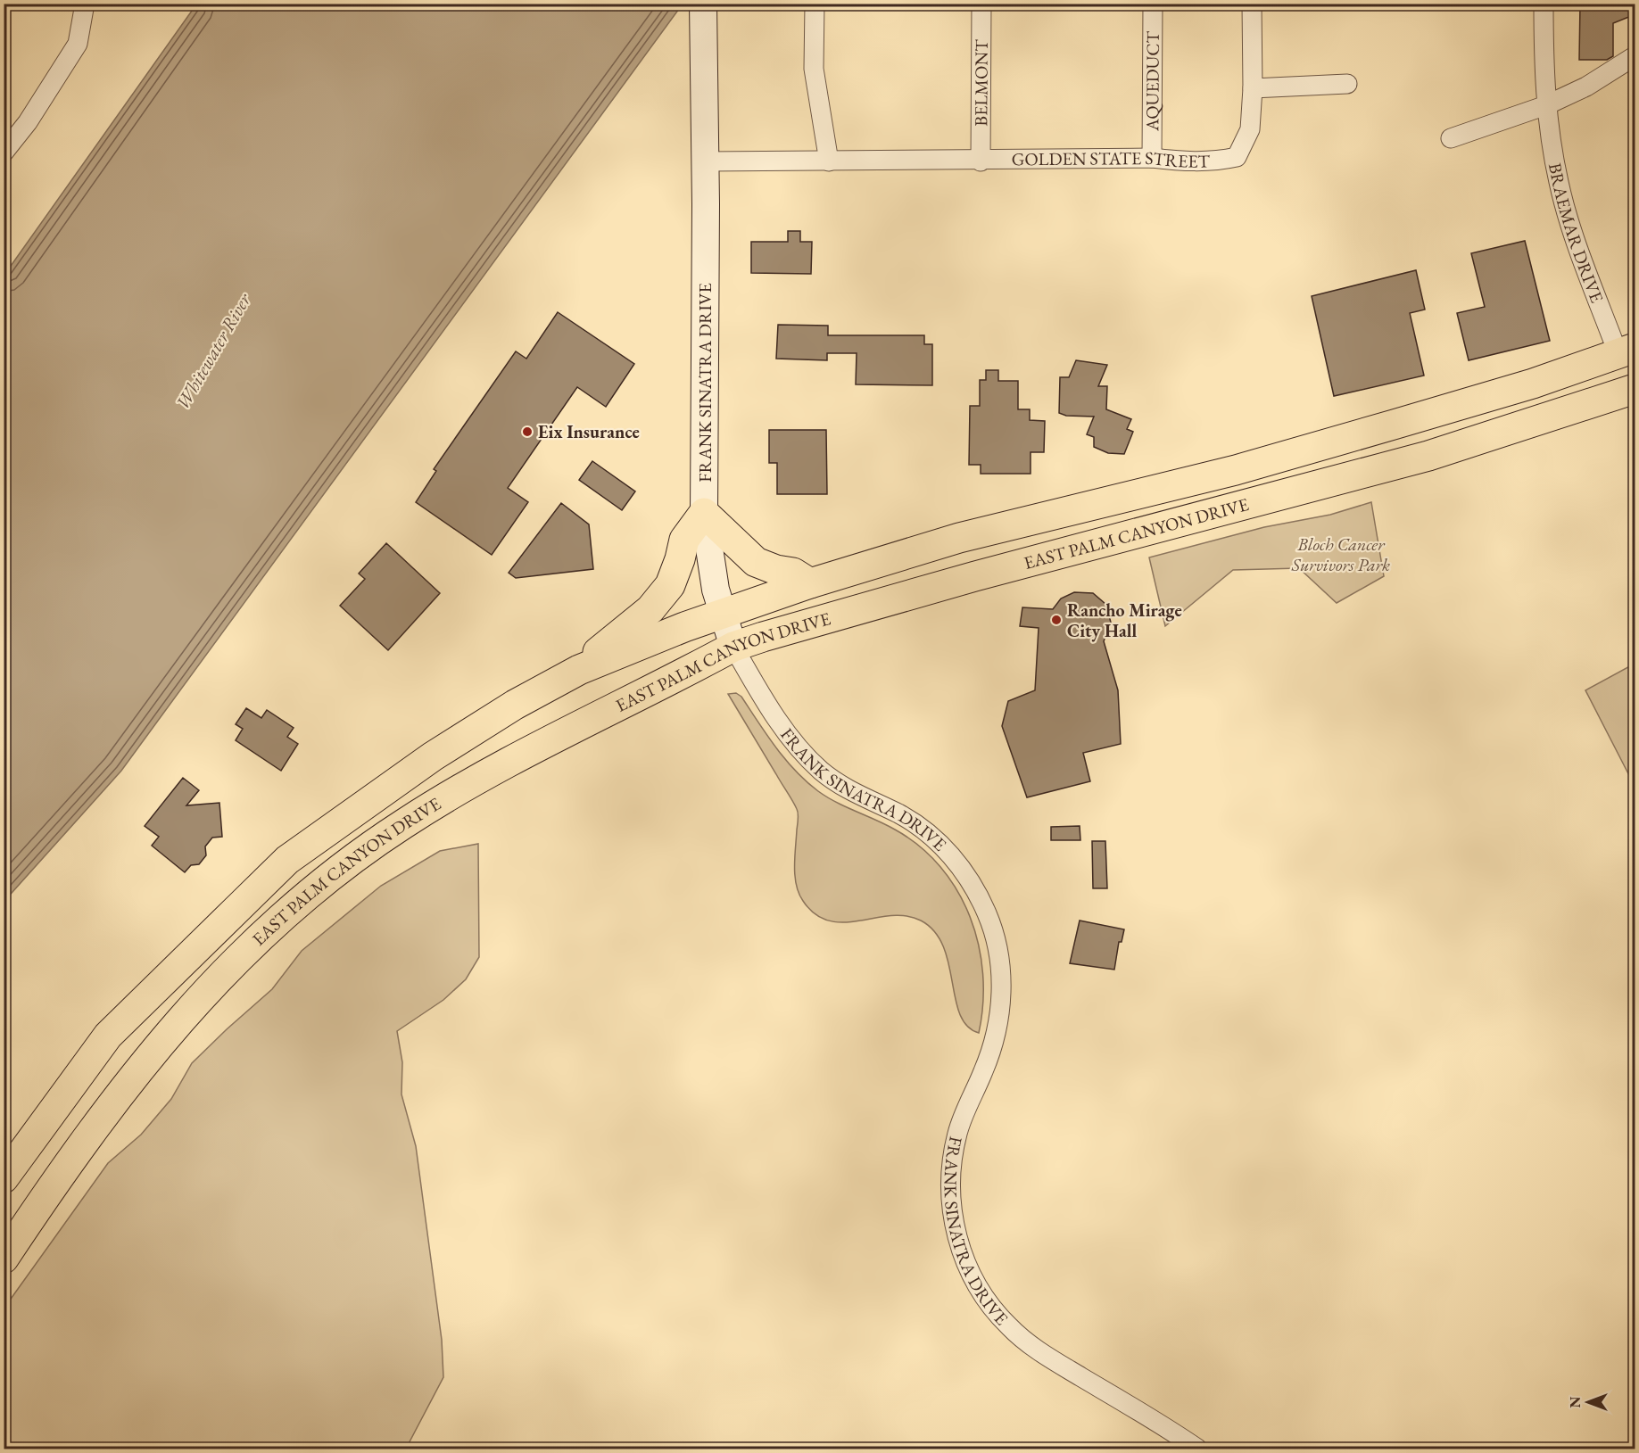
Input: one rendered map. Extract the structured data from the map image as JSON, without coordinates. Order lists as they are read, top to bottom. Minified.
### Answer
{"streets":{"main road":["FRANK SINATRA DRIVE","EAST PALM CANYON DRIVE"],"street":["AQUEDUCT","BELMONT","GOLDEN STATE STREET","BRAEMAR DRIVE"]},"crossings":[["AQUEDUCT","GOLDEN STATE STREET"],["BELMONT","GOLDEN STATE STREET"],["GOLDEN STATE STREET","FRANK SINATRA DRIVE"],["BRAEMAR DRIVE","EAST PALM CANYON DRIVE"],["FRANK SINATRA DRIVE","EAST PALM CANYON DRIVE"]],"water":["Whitewater River"],"parks":["Bloch Cancer Survivors Park"],"places":["Eix Insurance","Rancho Mirage City Hall"],"north":"left"}
